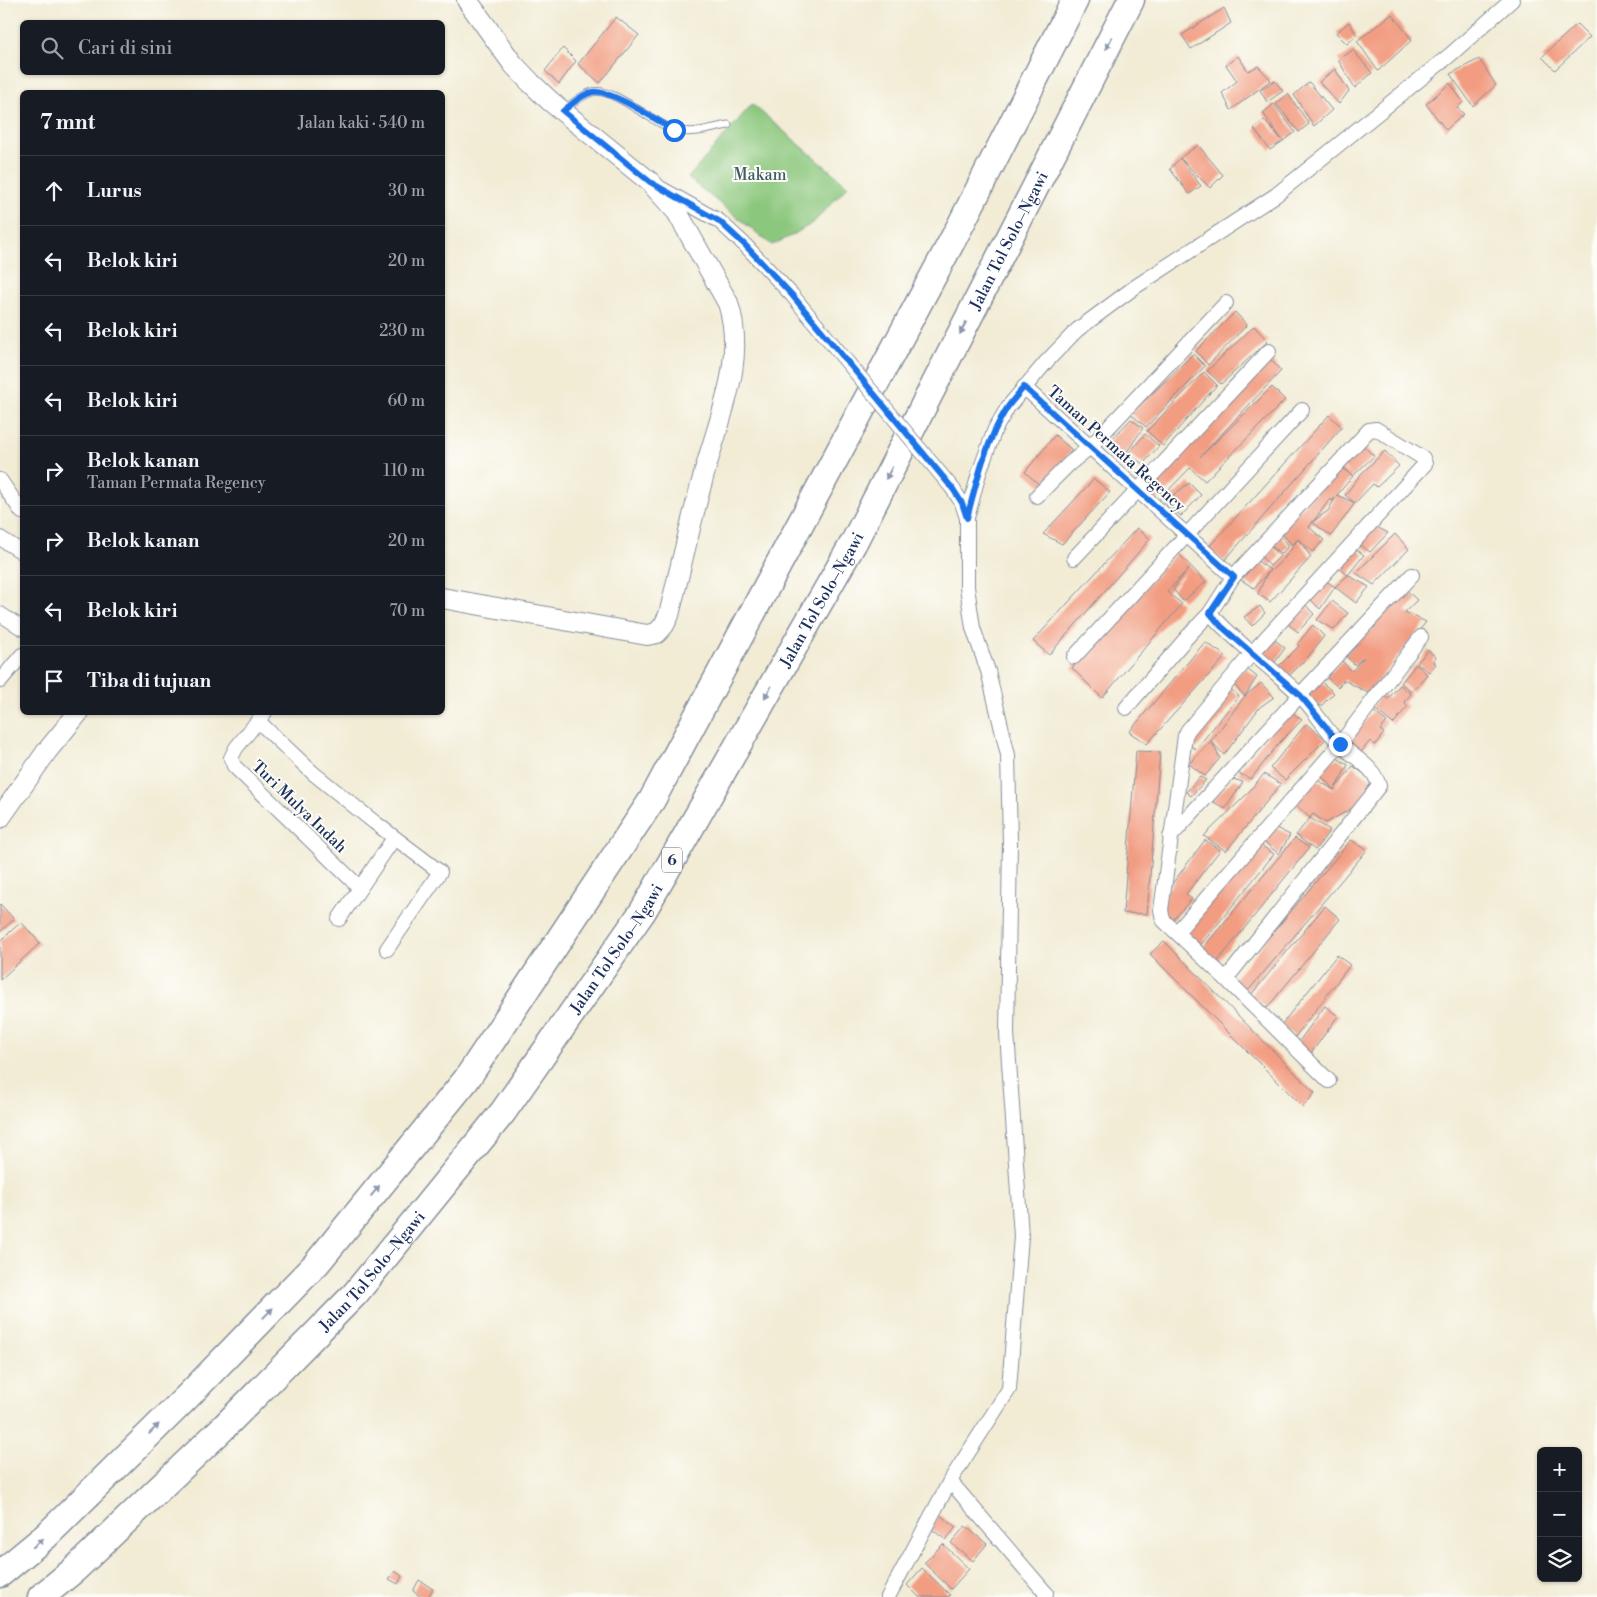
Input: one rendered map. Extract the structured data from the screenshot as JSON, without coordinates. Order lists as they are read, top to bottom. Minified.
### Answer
{"streets":{"highway":["Jalan Tol Solo–Ngawi","6"],"street":["Taman Permata Regency","Turi Mulya Indah"]},"parks":["Makam"],"page":{"search":"Cari di sini","heading":["7 mnt","Jalan kaki · 540 m"],"list":[["Lurus","30 m"],["Belok kiri","20 m"],["Belok kiri","230 m"],["Belok kiri","60 m"],["Belok kanan","Taman Permata Regency","110 m"],["Belok kanan","20 m"],["Belok kiri","70 m"],"Tiba di tujuan"],"map_buttons":["+","−"]}}
